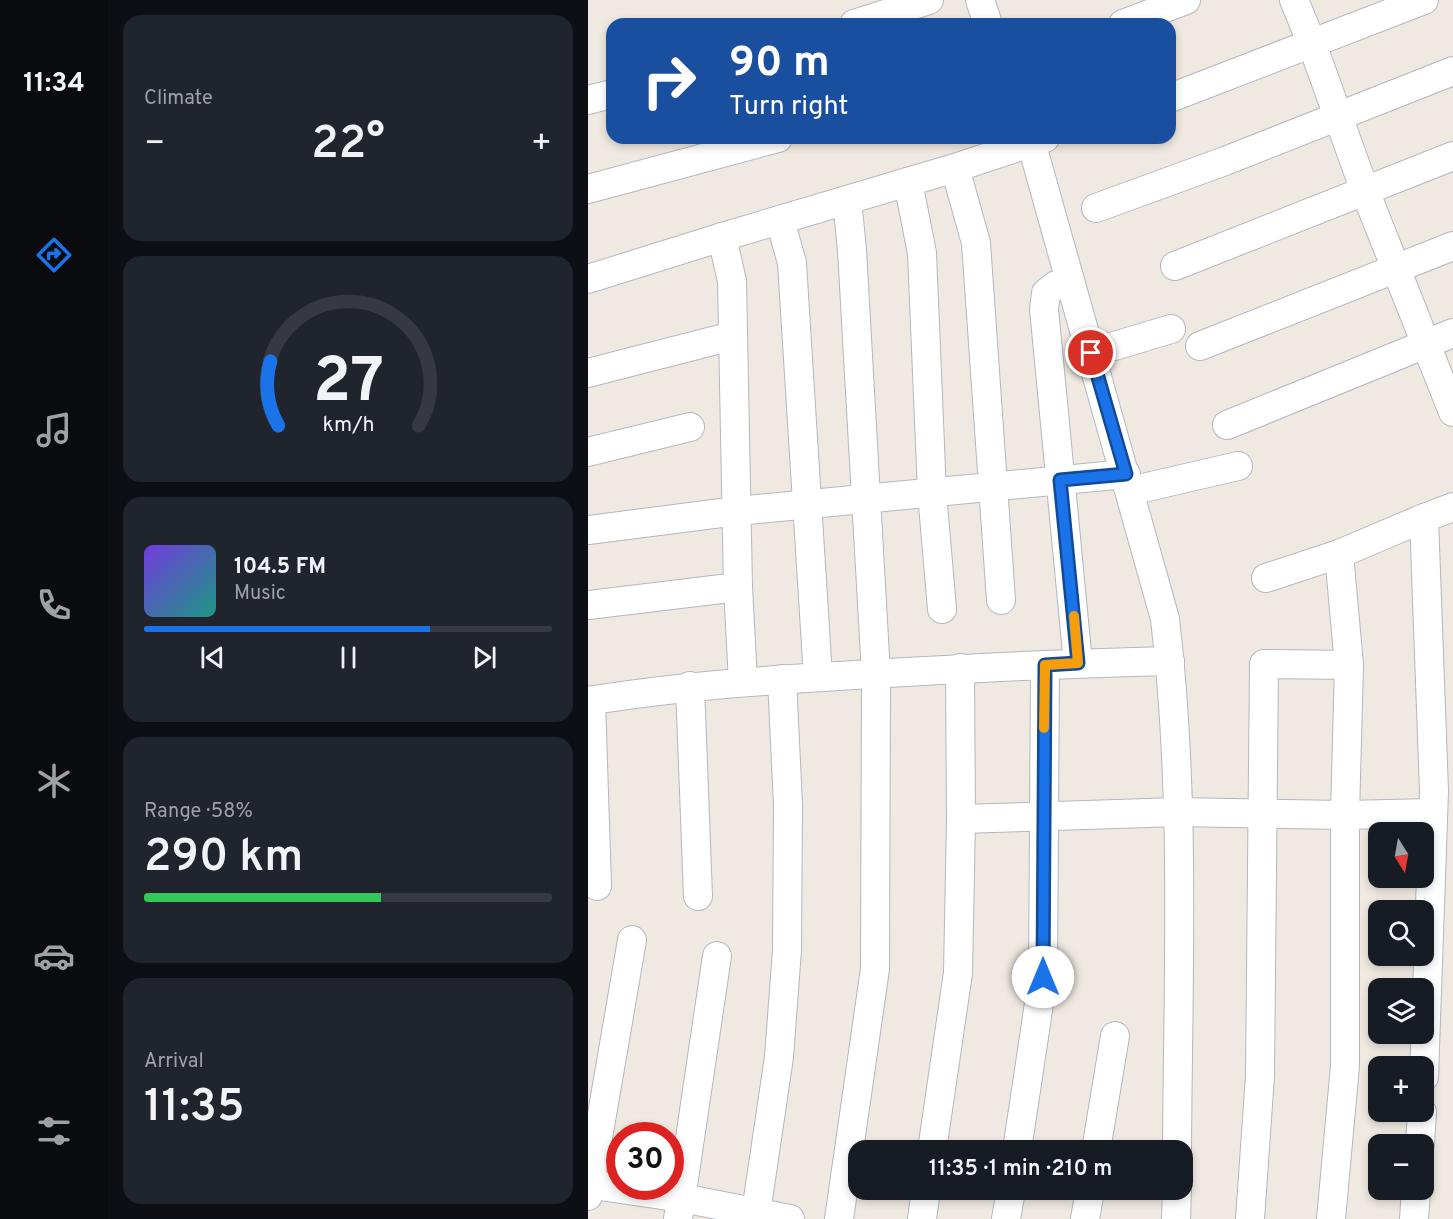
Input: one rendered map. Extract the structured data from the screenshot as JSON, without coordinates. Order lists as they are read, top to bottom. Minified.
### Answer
{"north":"bottom","page":{"tabs":"11:34","tile":["Climate",["Range · 58%","290 km"],["Arrival","11:35"]],"turn":["90 m","Turn right"],"heat":["−","22°","+"],"song":["104.5 FM","Music"],"map_buttons":["+","−"],"limit":"30","trip":"11:35 · 1 min · 210 m","gauge":["27","km/h"]}}
